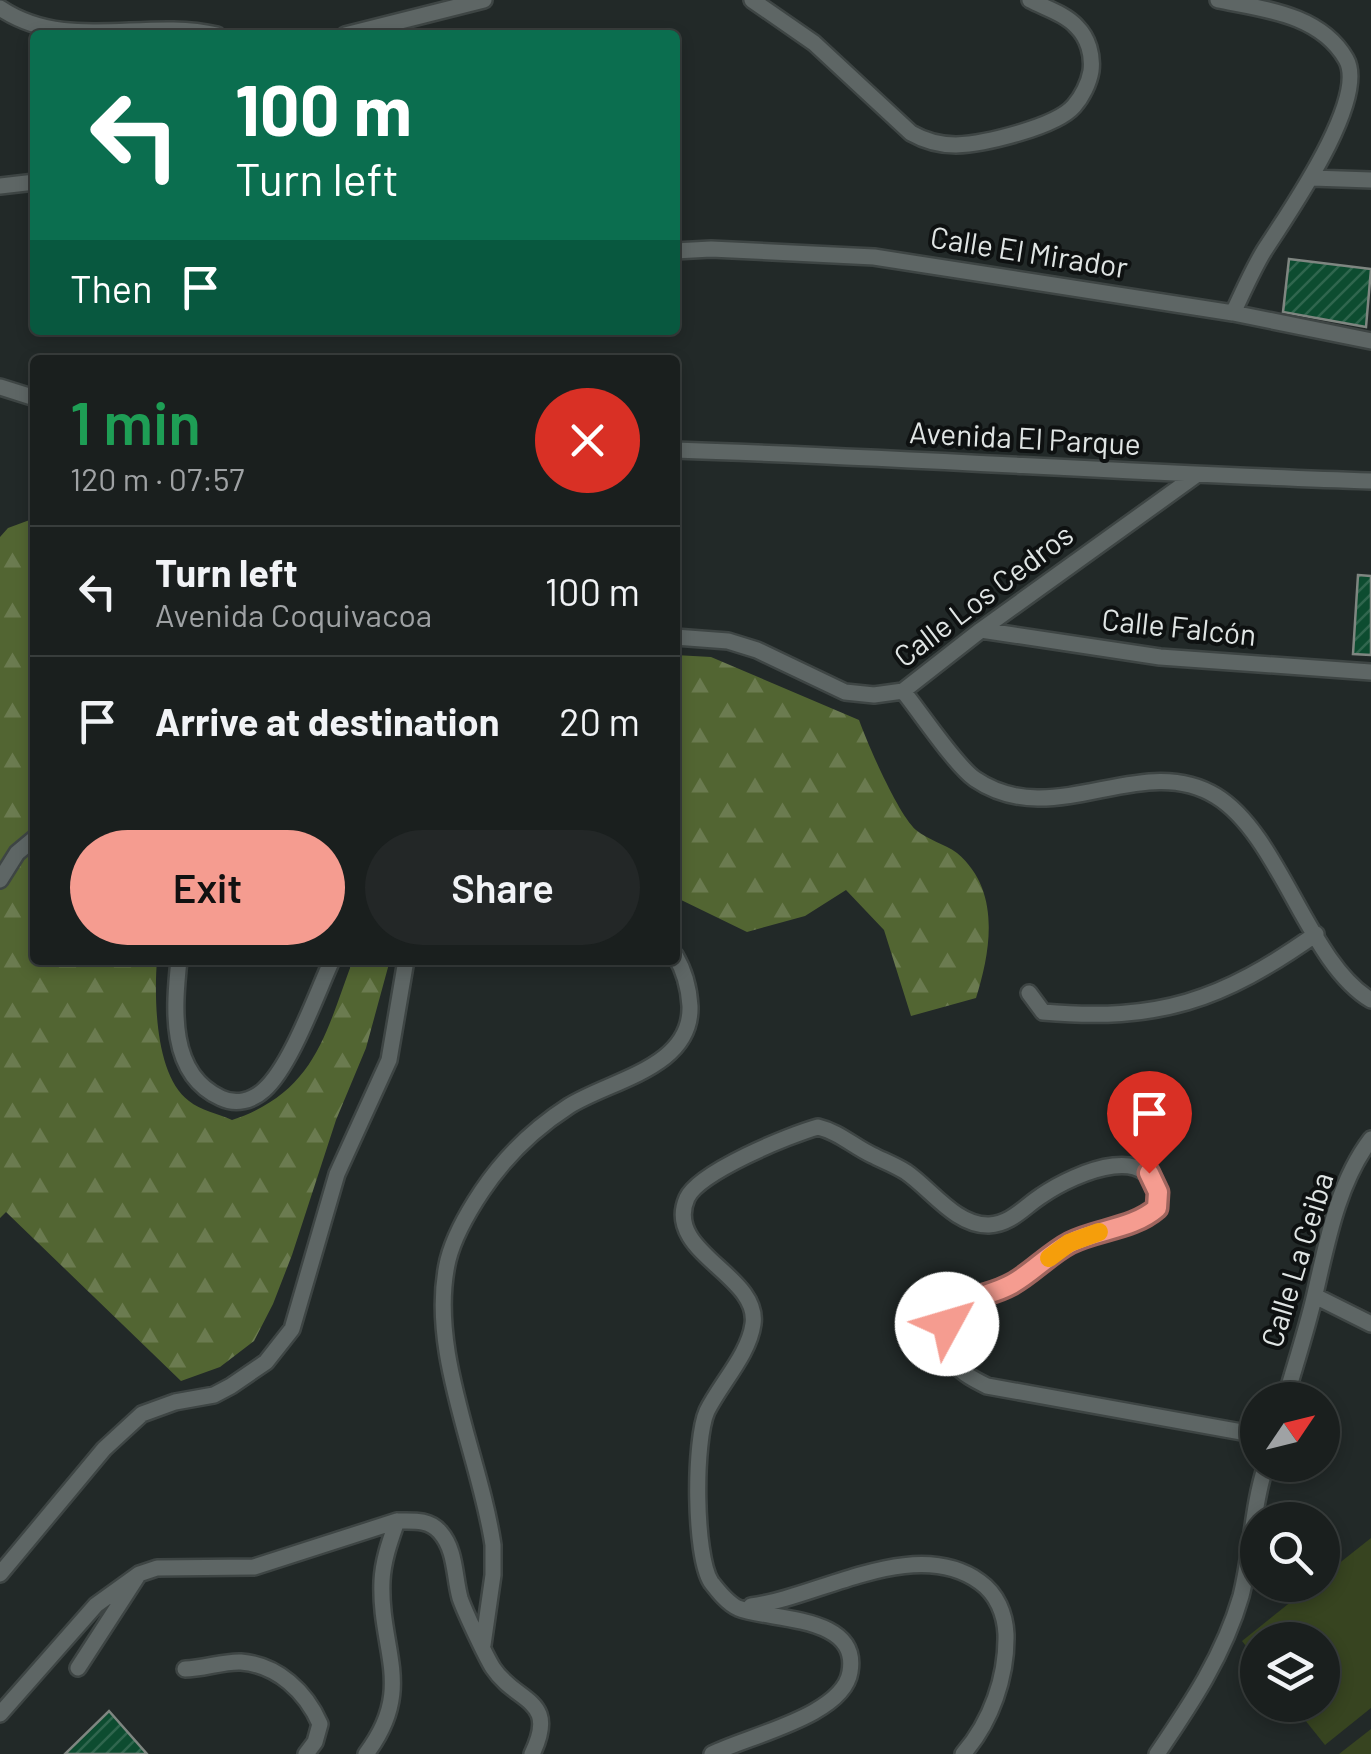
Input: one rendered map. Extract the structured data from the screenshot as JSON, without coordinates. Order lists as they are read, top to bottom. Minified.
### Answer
{"streets":{"street":["Calle El Mirador","Avenida El Parque","Calle Los Cedros","Calle Falcón","Calle La Ceiba"]},"crossings":[["Avenida El Parque","Calle Los Cedros"],["Calle Los Cedros","Calle Falcón"]],"north":"top right","page":{"turn":["100 m","Turn left"],"then":"Then","heading":["1 min","120 m · 07:57"],"list":[{"name":"Turn left","note":"Avenida Coquivacoa","value":"100 m"},{"name":"Arrive at destination","value":"20 m"}],"buttons":["Exit","Share"]}}
